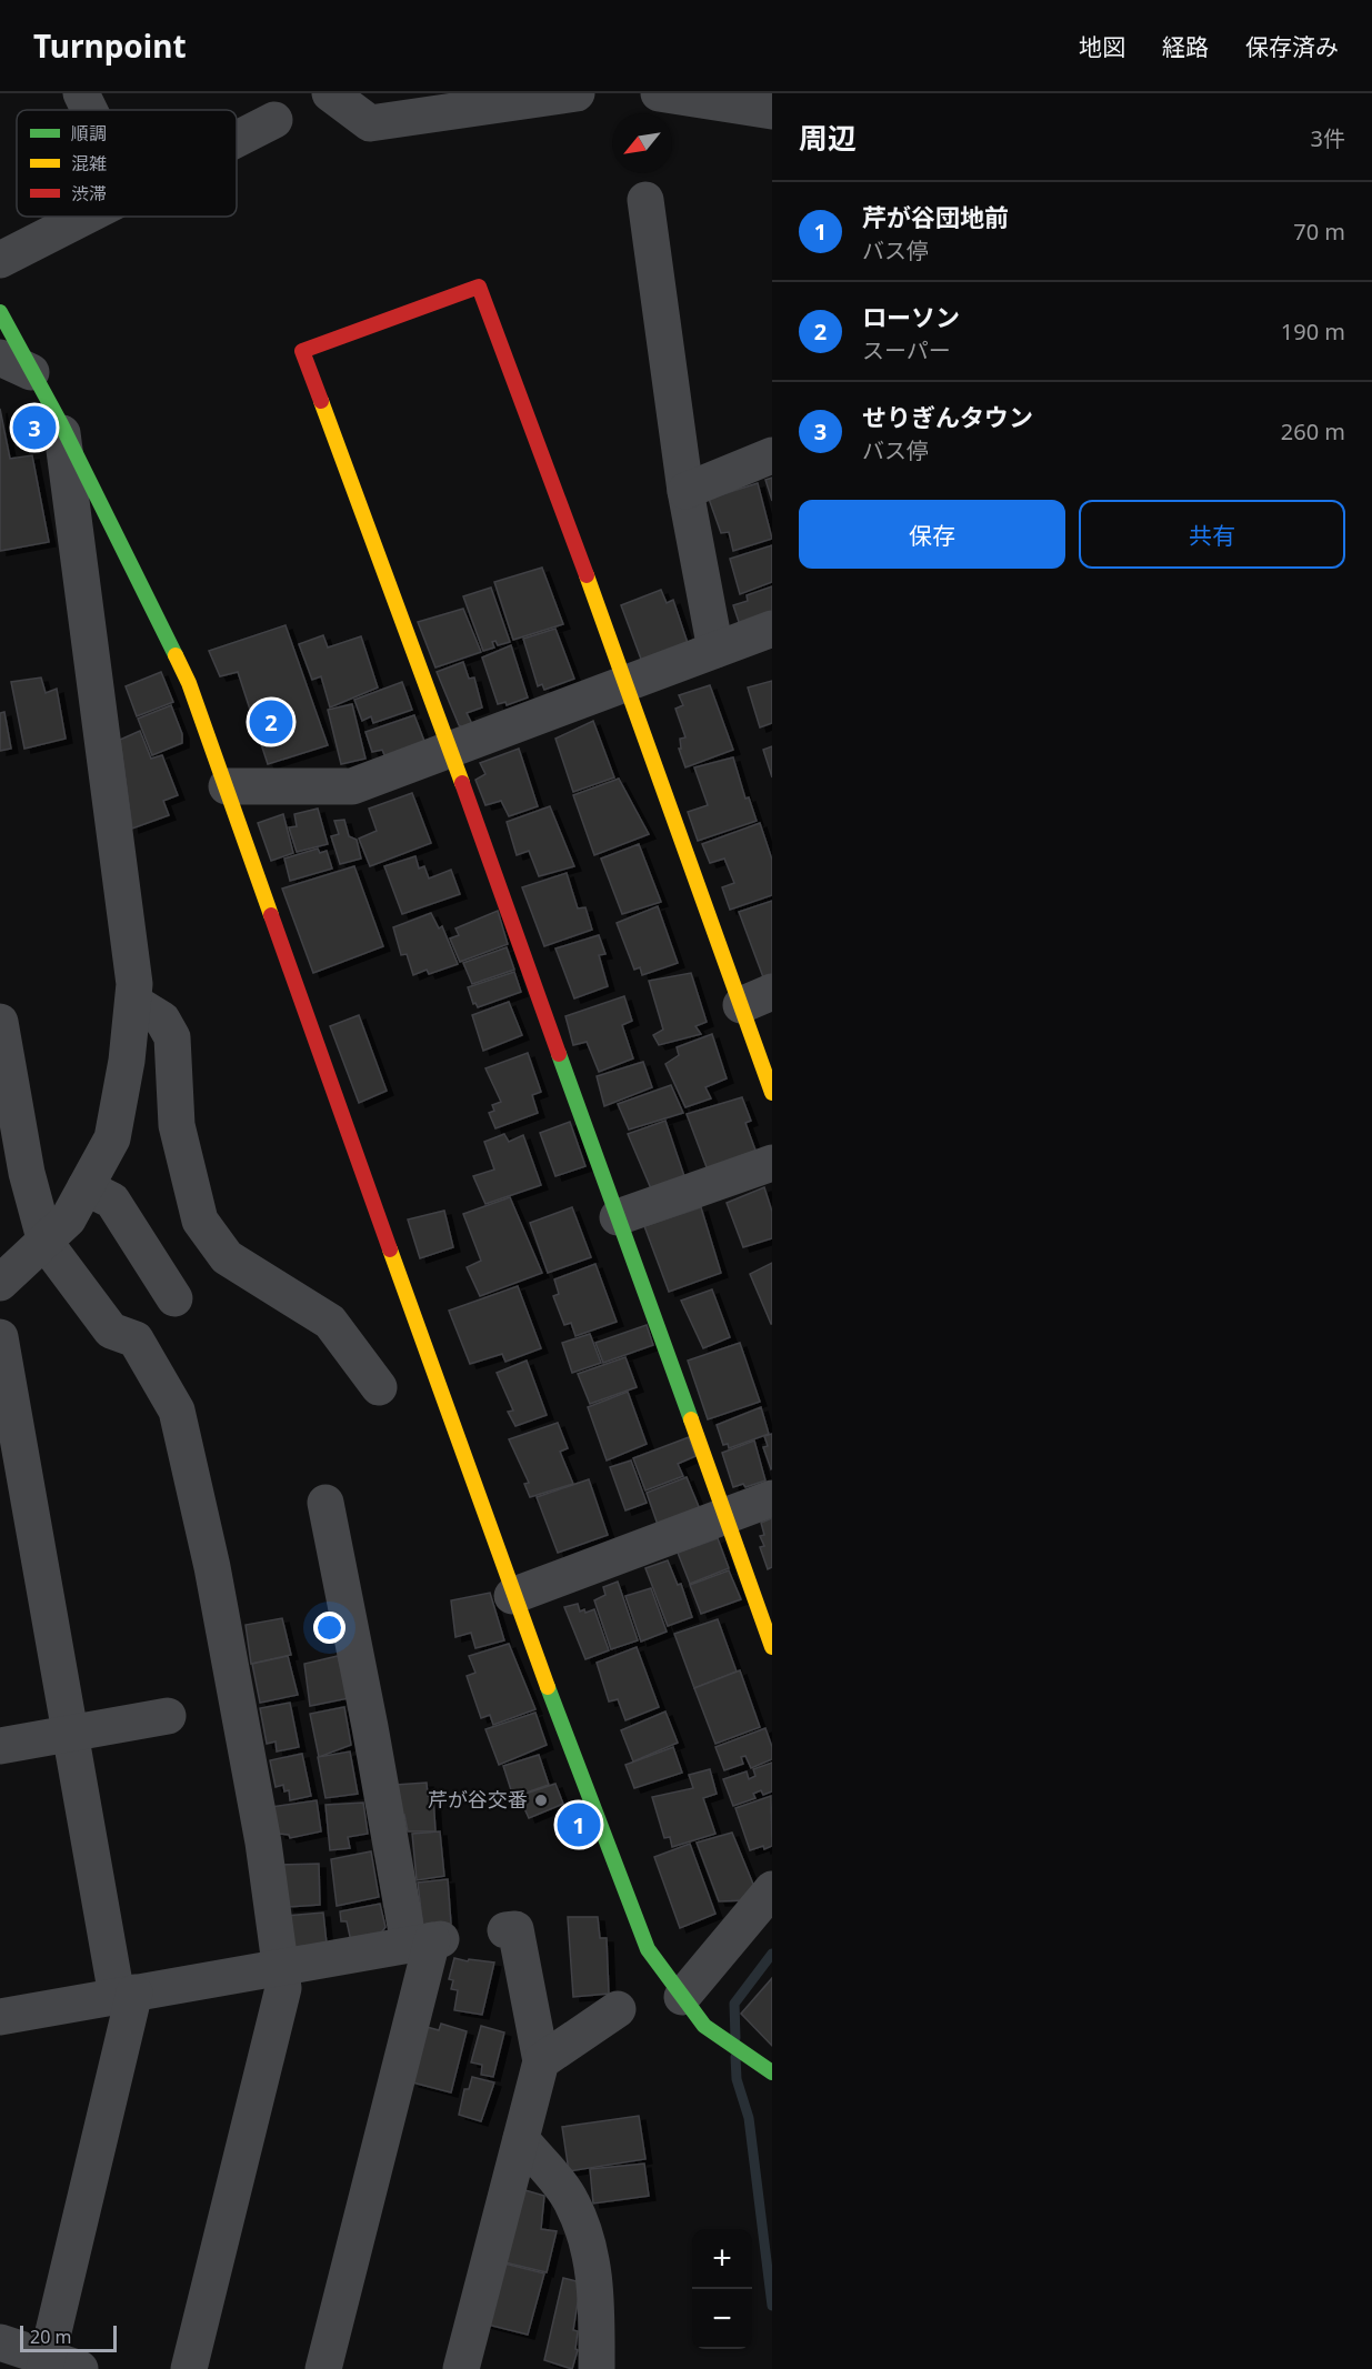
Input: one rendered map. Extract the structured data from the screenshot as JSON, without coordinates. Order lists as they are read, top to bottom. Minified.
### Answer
{"places":["芹が谷交番"],"legend":["順調","混雑","渋滞"],"scale_bar":"20 m","north":"bottom left","page":{"header":"Turnpoint","nav":["地図","経路","保存済み"],"heading":["周辺","3件"],"list":[{"mark":"1","name":"芹が谷団地前","note":"バス停","value":"70 m"},{"mark":"2","name":"ローソン","note":"スーパー","value":"190 m"},{"mark":"3","name":"せりぎんタウン","note":"バス停","value":"260 m"}],"pins":["3","2","1"],"buttons":["保存","共有"],"map_buttons":["+","−"],"scale":"20 m"}}
